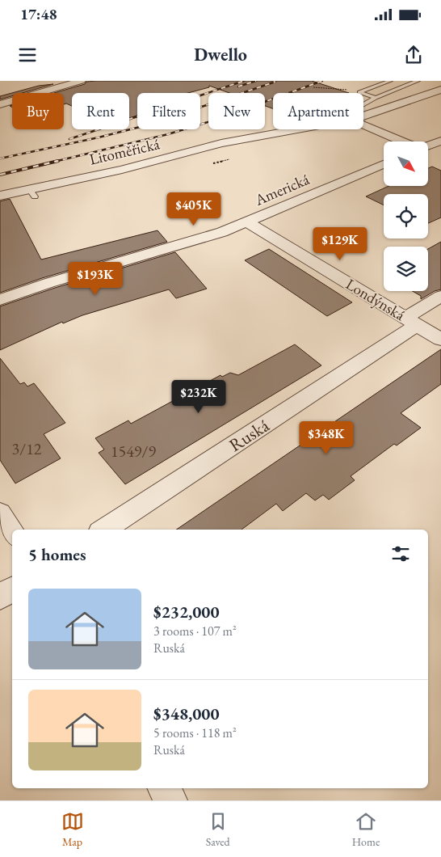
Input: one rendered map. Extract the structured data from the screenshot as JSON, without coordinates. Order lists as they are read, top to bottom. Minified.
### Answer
{"streets":{"street":["Litoměřická","Americká","Londýnská","Ruská"]},"crossings":[["Americká","Londýnská"],["Londýnská","Ruská"]],"house_numbers":["3/12","1549/9"],"north":"bottom right","page":{"status":"17:48","header":"Dwello","chip":["Buy","Rent","Filters","New","Apartment"],"price":["$405K","$129K","$193K","$232K","$348K"],"heading":"5 homes","list":[{"name":"$232,000","note":"3 rooms · 107 m² · Ruská"},{"name":"$348,000","note":"5 rooms · 118 m² · Ruská"}],"tabs":["Map","Saved","Home"]}}
